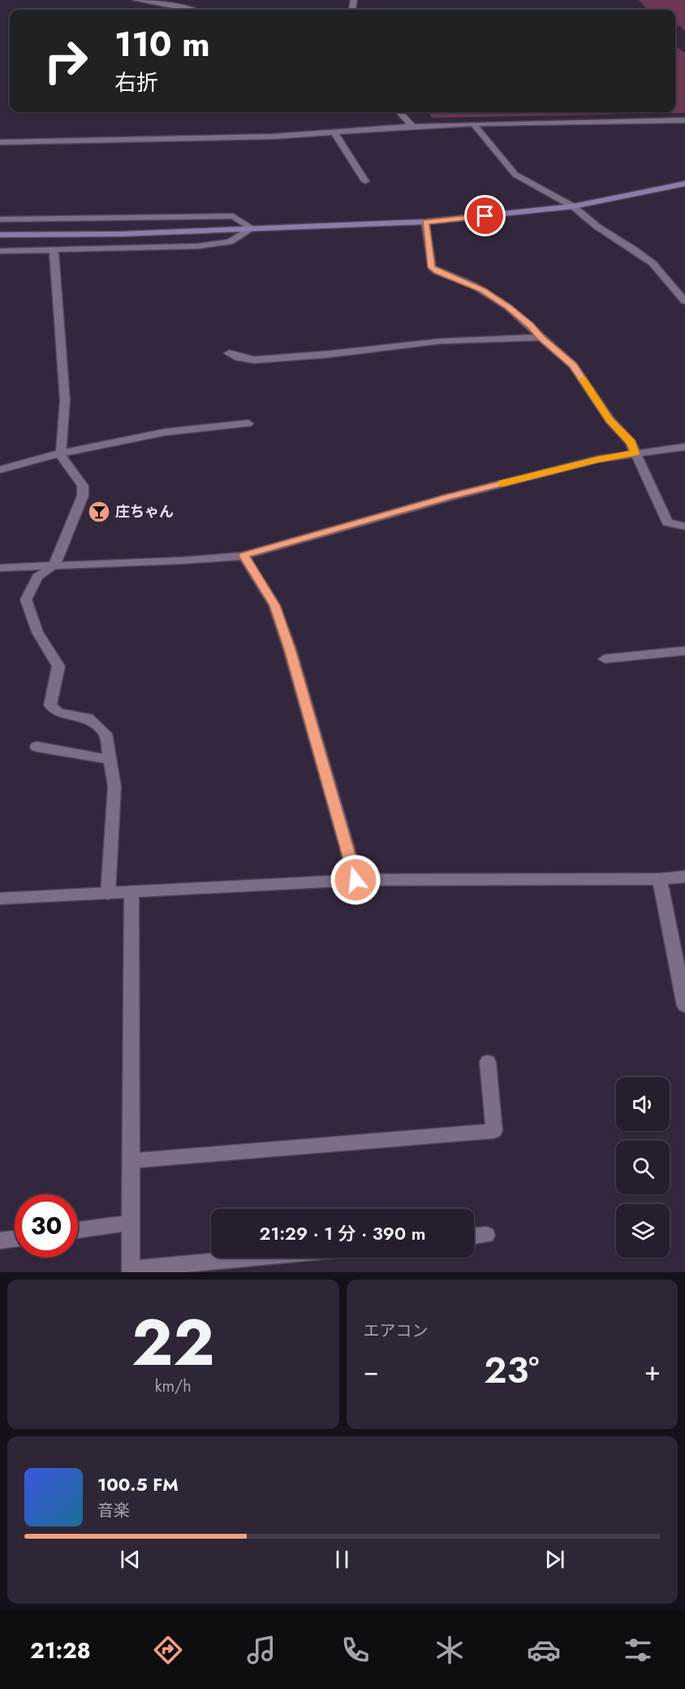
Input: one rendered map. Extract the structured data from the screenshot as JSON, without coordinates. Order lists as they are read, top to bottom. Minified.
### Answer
{"places":{"bar":["庄ちゃん"]},"page":{"turn":["110 m","右折"],"limit":"30","trip":"21:29 · 1 分 · 390 m","tile":[["22","km/h"],"エアコン"],"heat":["−","23°","+"],"song":["100.5 FM","音楽"],"tabs":"21:28"}}
